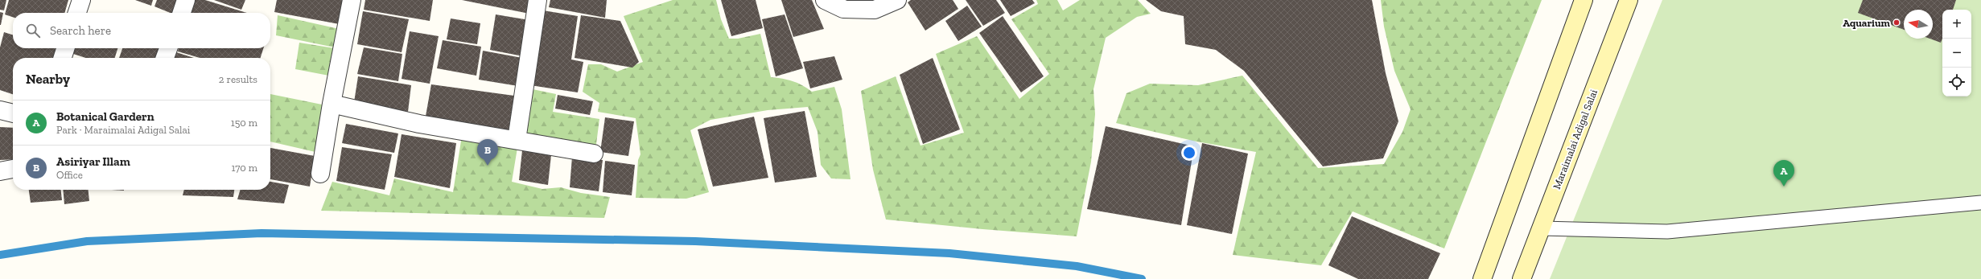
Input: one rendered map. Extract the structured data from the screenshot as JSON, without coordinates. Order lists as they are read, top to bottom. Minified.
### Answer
{"streets":{"main road":["Maraimalai Adigal Salai"]},"places":["Aquarium"],"north":"left","page":{"map_buttons":["+","−"],"search":"Search here","heading":["Nearby","2 results"],"list":[{"mark":"A","name":"Botanical Gardern","note":"Park · Maraimalai Adigal Salai","value":"150 m"},{"mark":"B","name":"Asiriyar Illam","note":"Office","value":"170 m"}],"pins":["B","A"]}}
